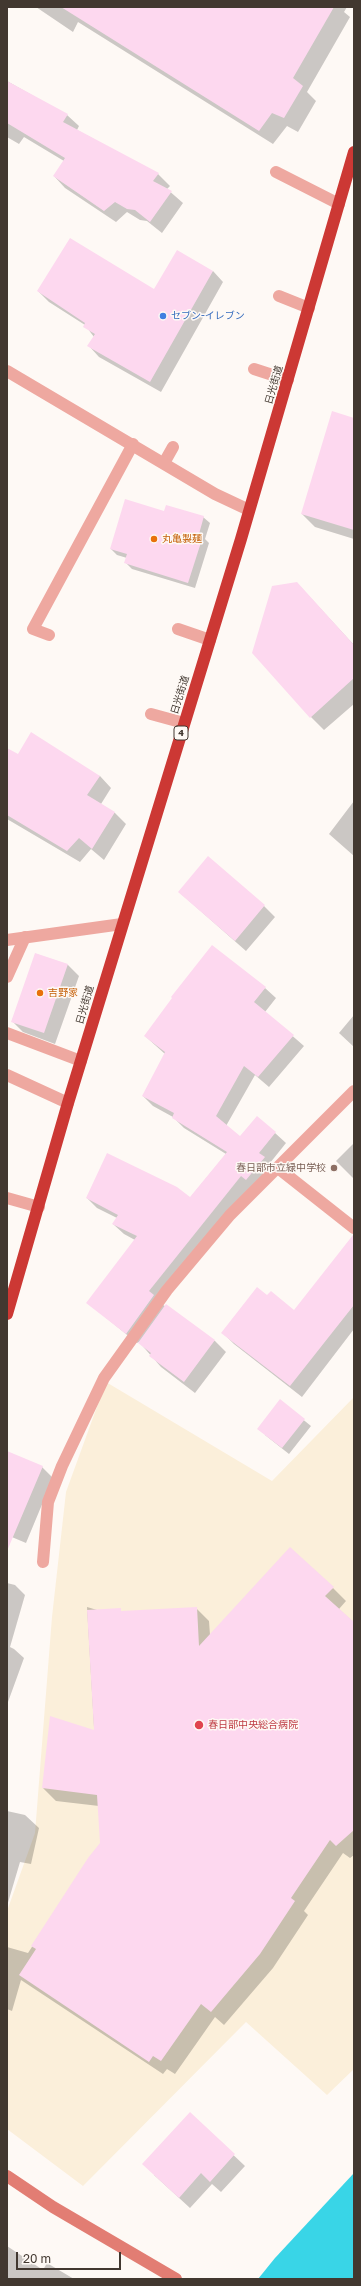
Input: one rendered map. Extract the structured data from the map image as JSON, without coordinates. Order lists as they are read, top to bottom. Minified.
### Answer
{"streets":{"highway":["日光街道","4"]},"places":["セブン-イレブン","丸亀製麺","吉野家","春日部市立緑中学校","春日部中央総合病院"],"scale_bar":"20 m"}
